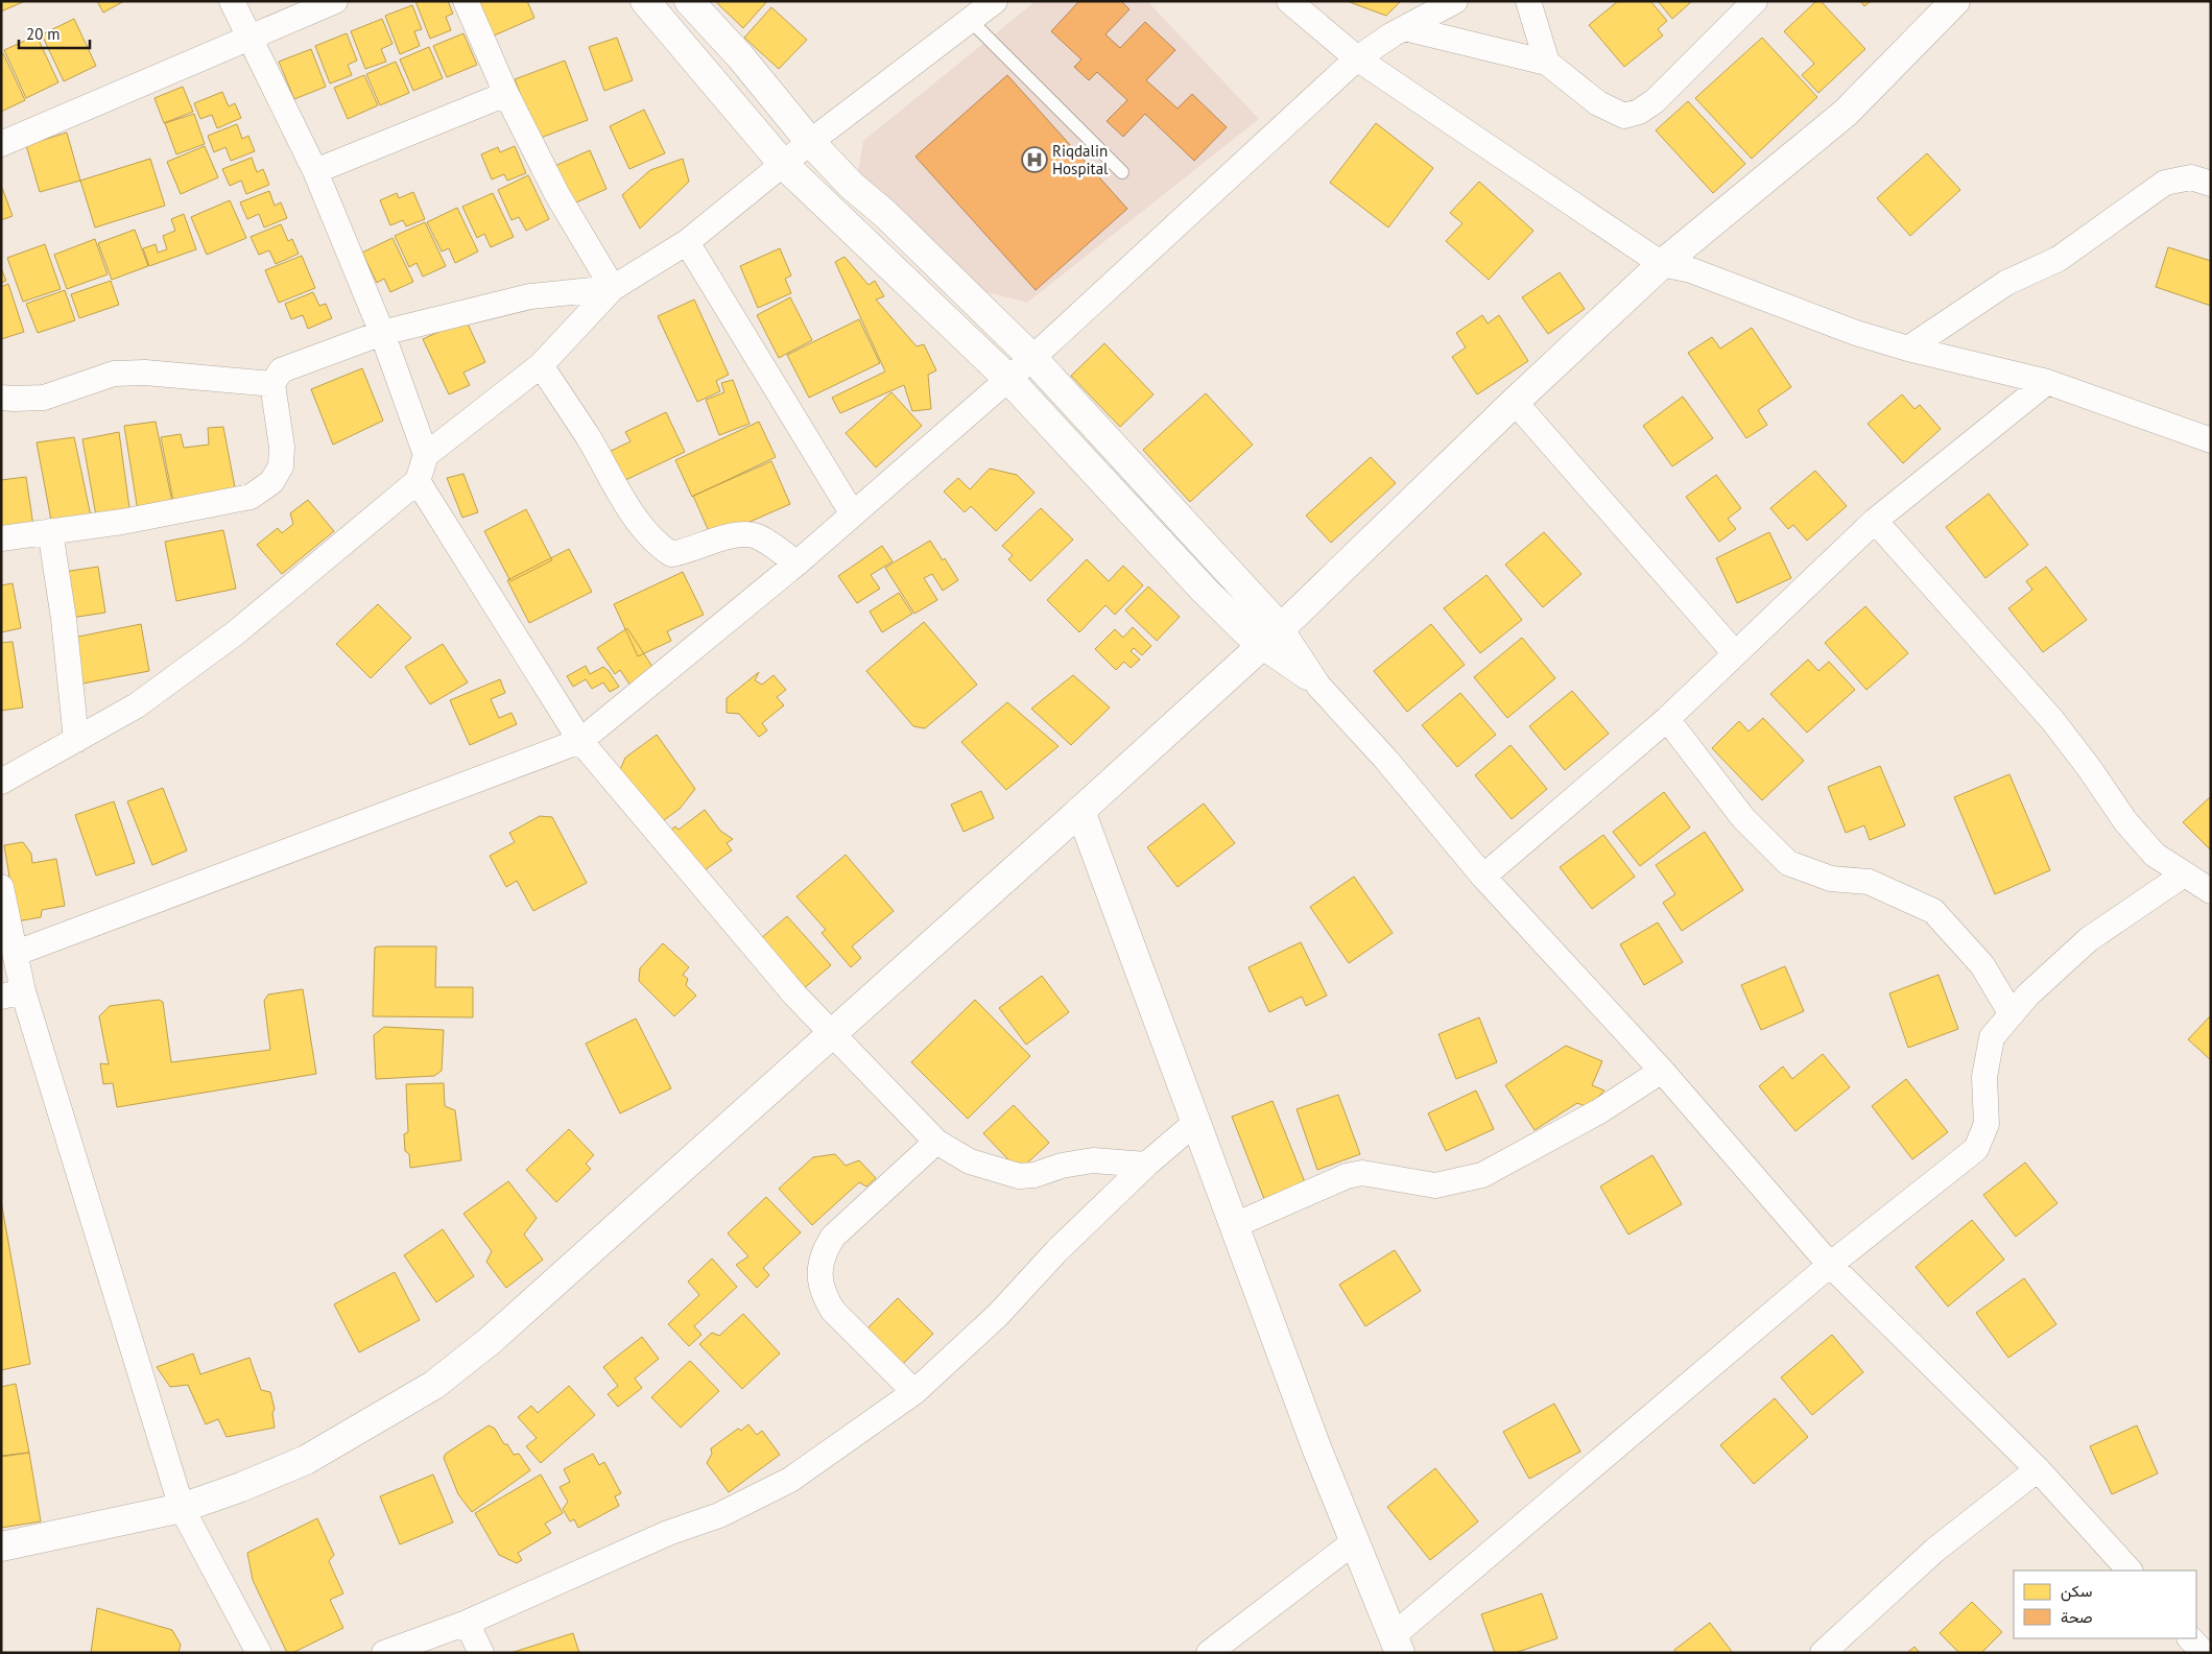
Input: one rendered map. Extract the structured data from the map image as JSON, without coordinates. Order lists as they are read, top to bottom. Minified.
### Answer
{"places":{"hospital":["Riqdalin Hospital"]},"legend":["سكن","صحة"],"scale_bar":"20 m"}
